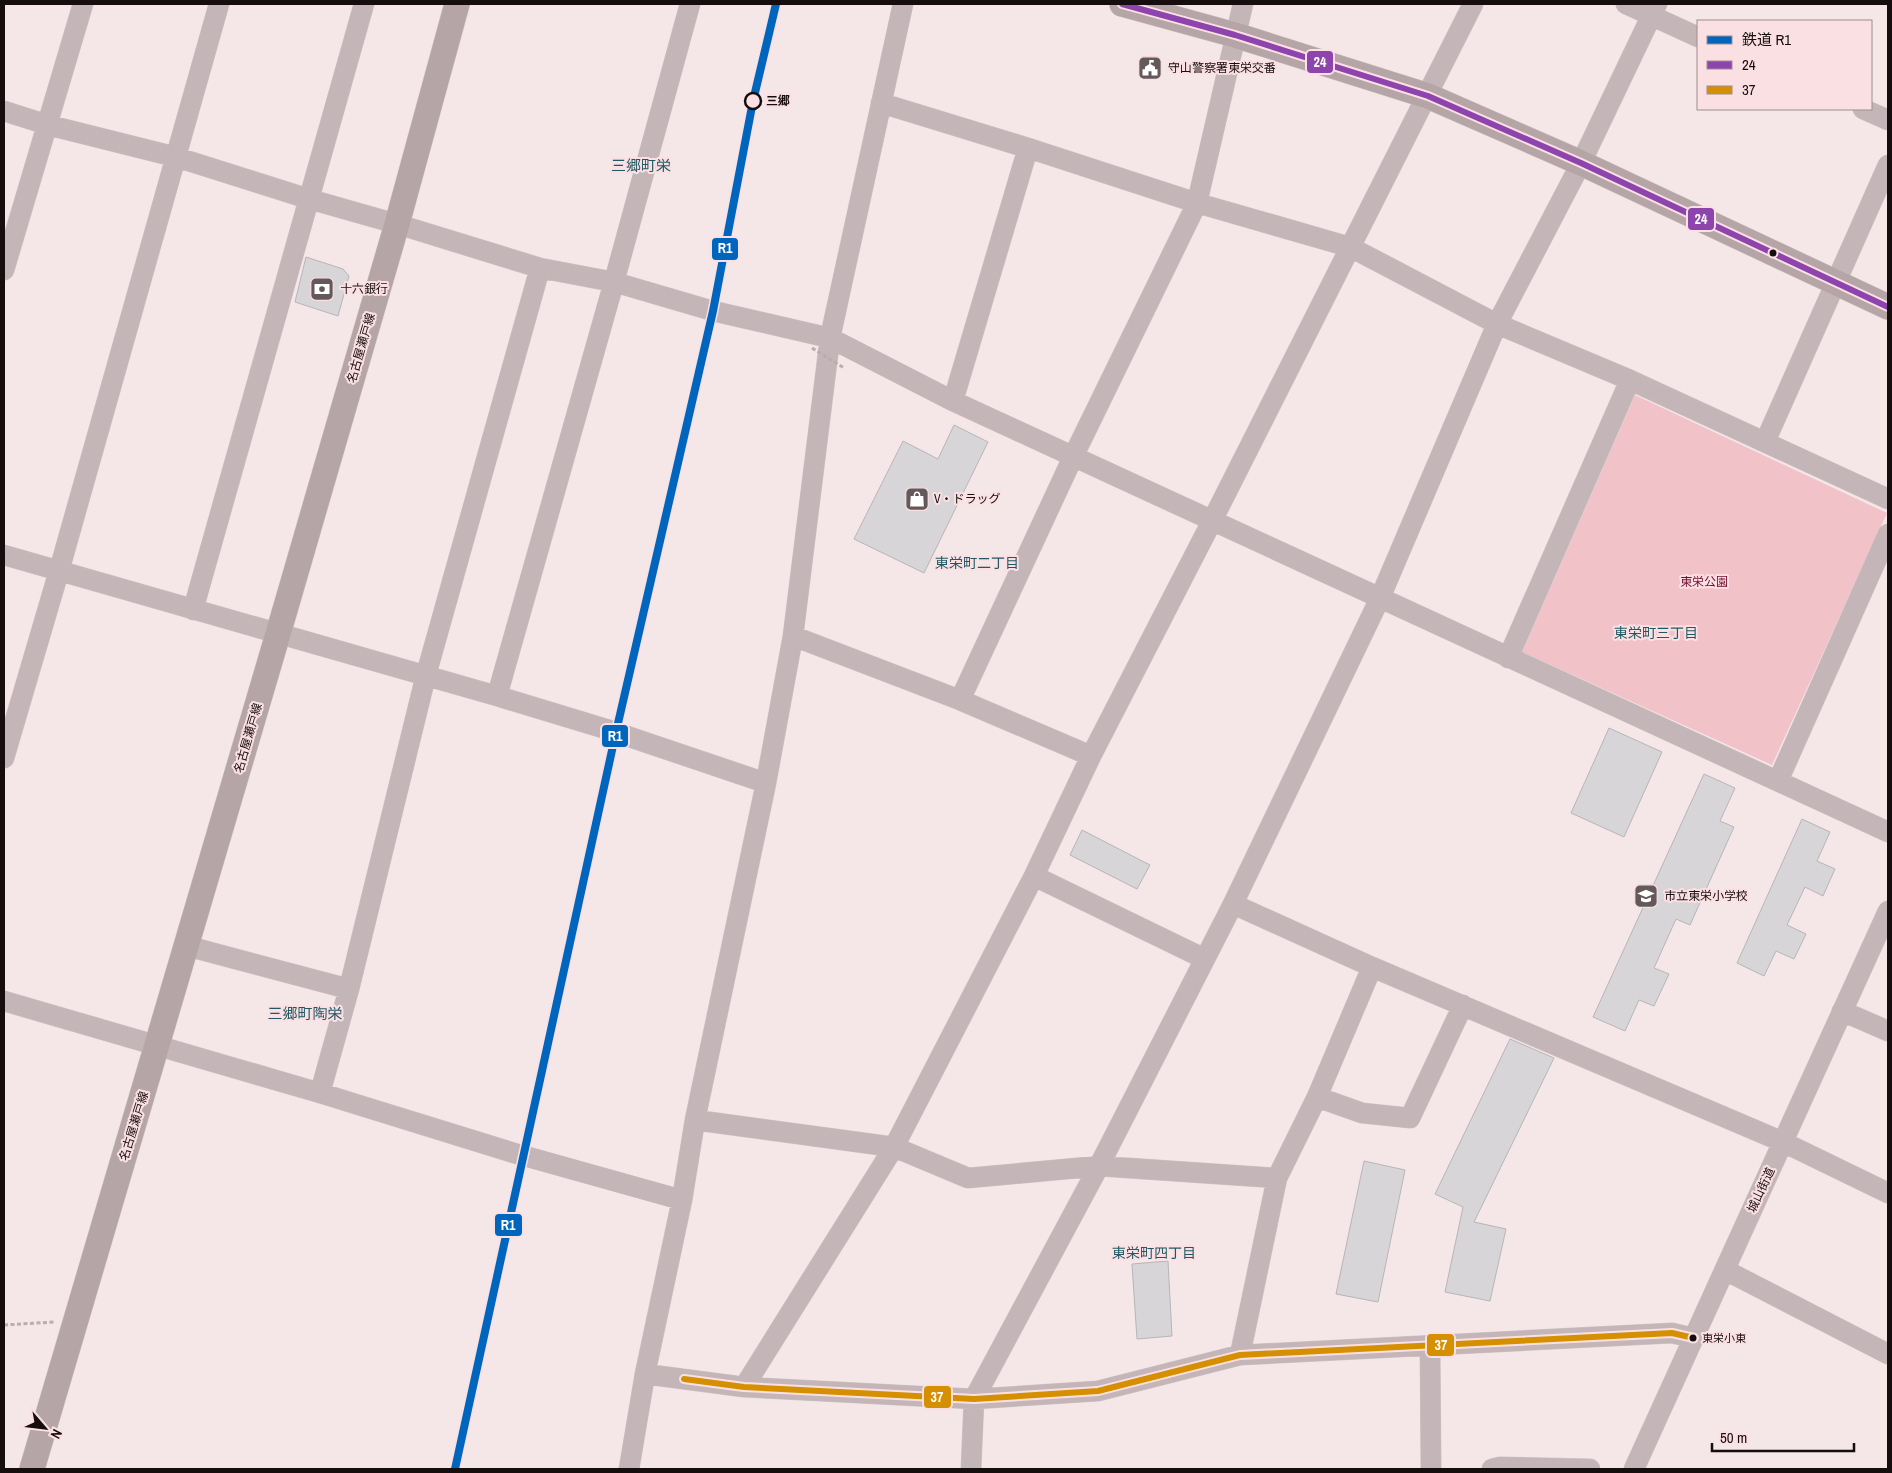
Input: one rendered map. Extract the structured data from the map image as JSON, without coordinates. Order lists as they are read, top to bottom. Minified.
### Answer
{"streets":{"main road":["名古屋瀬戸線"],"street":["城山街道"]},"districts":["三郷町栄","東栄町二丁目","東栄町三丁目","三郷町陶栄","東栄町四丁目"],"parks":["東栄公園"],"places":{"public building":["守山警察署東栄交番"],"other":["三郷","東栄小東"],"bank":["十六銀行"],"shop":["V・ドラッグ"],"school or university":["市立東栄小学校"]},"lines":["rail line R1","transit line 24","transit line 37"],"legend":["鉄道 R1","24","37"],"scale_bar":"50 m","north":"bottom right"}
